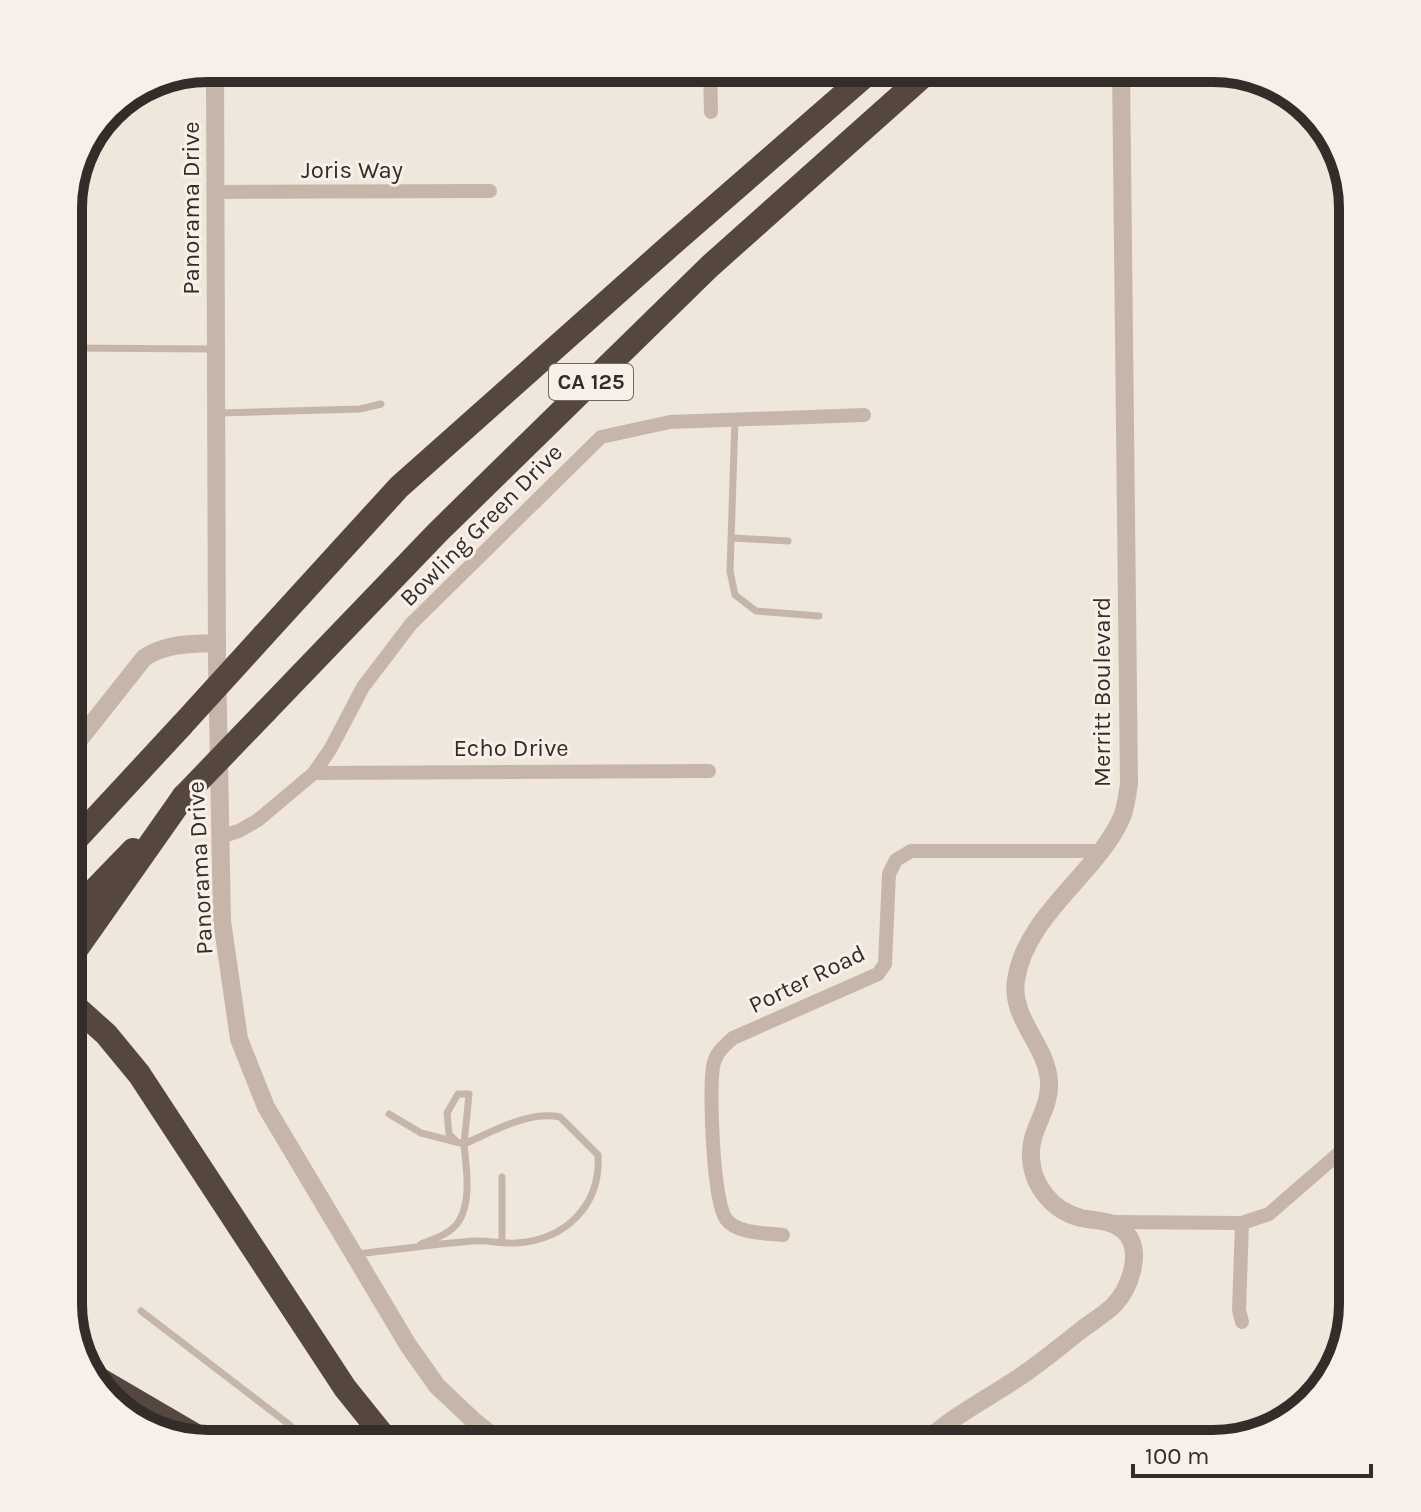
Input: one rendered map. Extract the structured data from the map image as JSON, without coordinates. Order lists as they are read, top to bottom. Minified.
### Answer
{"streets":{"highway":["CA 125"],"street":["Joris Way","Panorama Drive","Bowling Green Drive","Merritt Boulevard","Echo Drive","Porter Road"]},"crossings":[["Joris Way","Panorama Drive"],["Panorama Drive","Bowling Green Drive"],["Bowling Green Drive","Echo Drive"],["Merritt Boulevard","Porter Road"]],"scale_bar":"100 m"}
